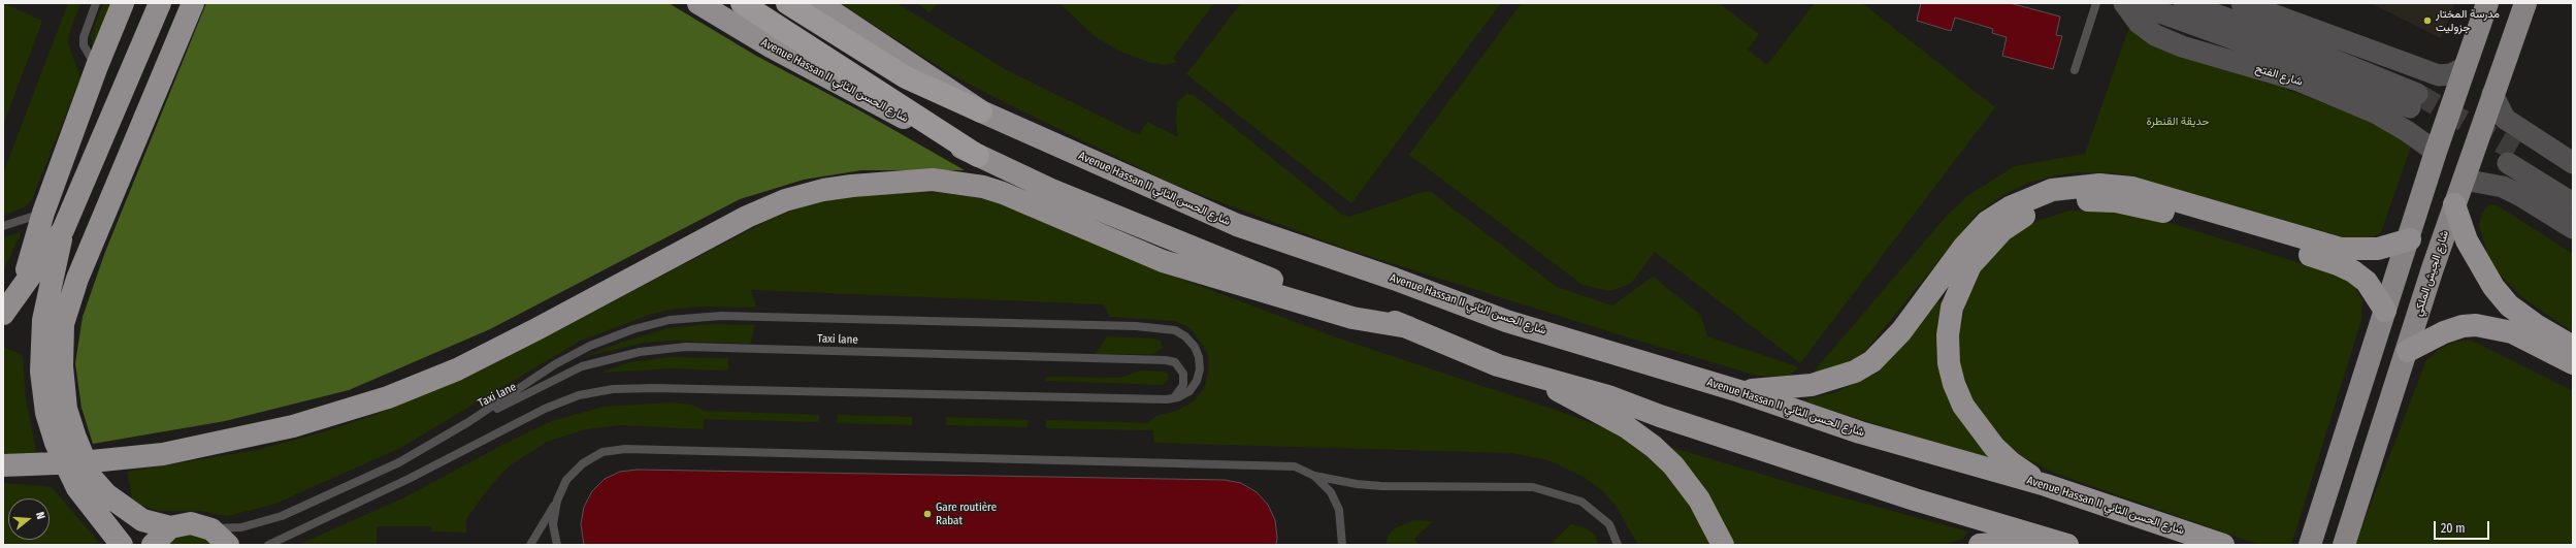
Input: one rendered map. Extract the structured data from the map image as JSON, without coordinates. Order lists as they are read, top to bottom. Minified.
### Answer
{"streets":{"highway":["Avenue Hassan II شارع الحسن الثاني"],"main road":["شارع الجيش الملكي"],"street":["شارع الفتح"],"lane":["Taxi lane"]},"parks":["حديقة القنطرة"],"places":["مدرسة المختار جزوليت","Gare routière Rabat"],"scale_bar":"20 m","north":"right"}
